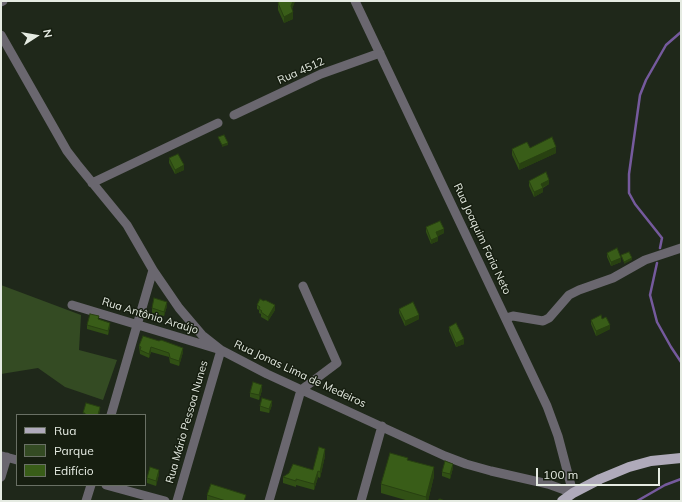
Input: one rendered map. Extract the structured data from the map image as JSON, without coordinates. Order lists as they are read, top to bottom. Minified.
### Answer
{"streets":{"street":["Rua 4512","Rua Joaquim Faria Neto","Rua Antônio Araújo","Rua Jonas Lima de Medeiros","Rua Mário Pessoa Nunes"]},"crossings":[["Rua 4512","Rua Joaquim Faria Neto"],["Rua Joaquim Faria Neto","Rua Jonas Lima de Medeiros"],["Rua Antônio Araújo","Rua Jonas Lima de Medeiros"],["Rua Antônio Araújo","Rua Mário Pessoa Nunes"],["Rua Jonas Lima de Medeiros","Rua Mário Pessoa Nunes"]],"legend":["Rua","Parque","Edifício"],"scale_bar":"100 m","north":"right"}
